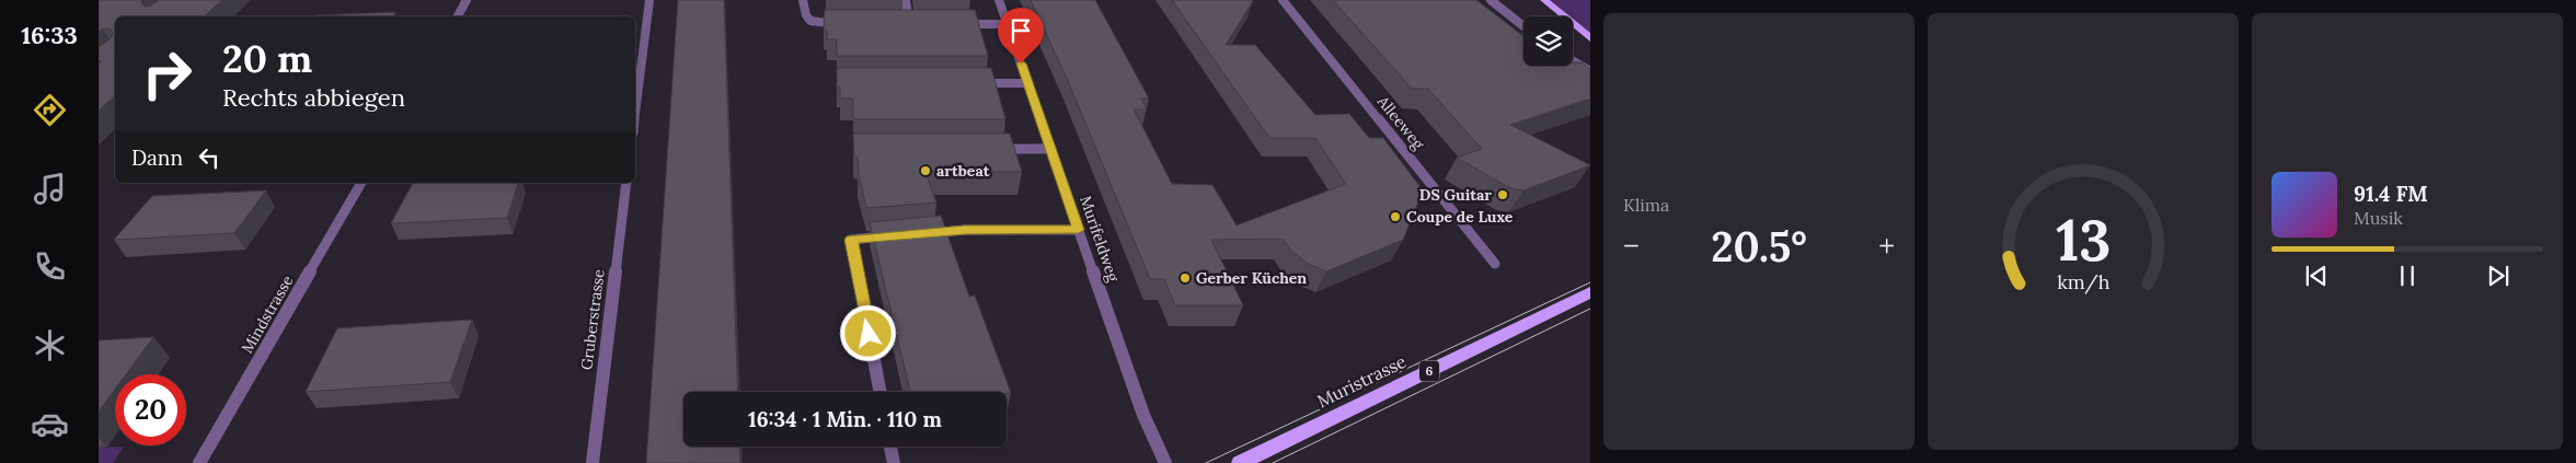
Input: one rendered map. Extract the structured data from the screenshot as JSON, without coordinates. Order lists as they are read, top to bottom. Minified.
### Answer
{"streets":{"main road":["6","Muristrasse"],"street":["Alleeweg","Murifeldweg","Mindstrasse","Gruberstrasse"]},"places":["artbeat","DS Guitar","Coupe de Luxe","Gerber Küchen"],"page":{"tabs":"16:33","tile":"Klima","turn":["20 m","Rechts abbiegen"],"then":"Dann","song":["91.4 FM","Musik"],"heat":["−","20.5°","+"],"limit":"20","trip":"16:34 · 1 Min. · 110 m","gauge":["13","km/h"]}}
